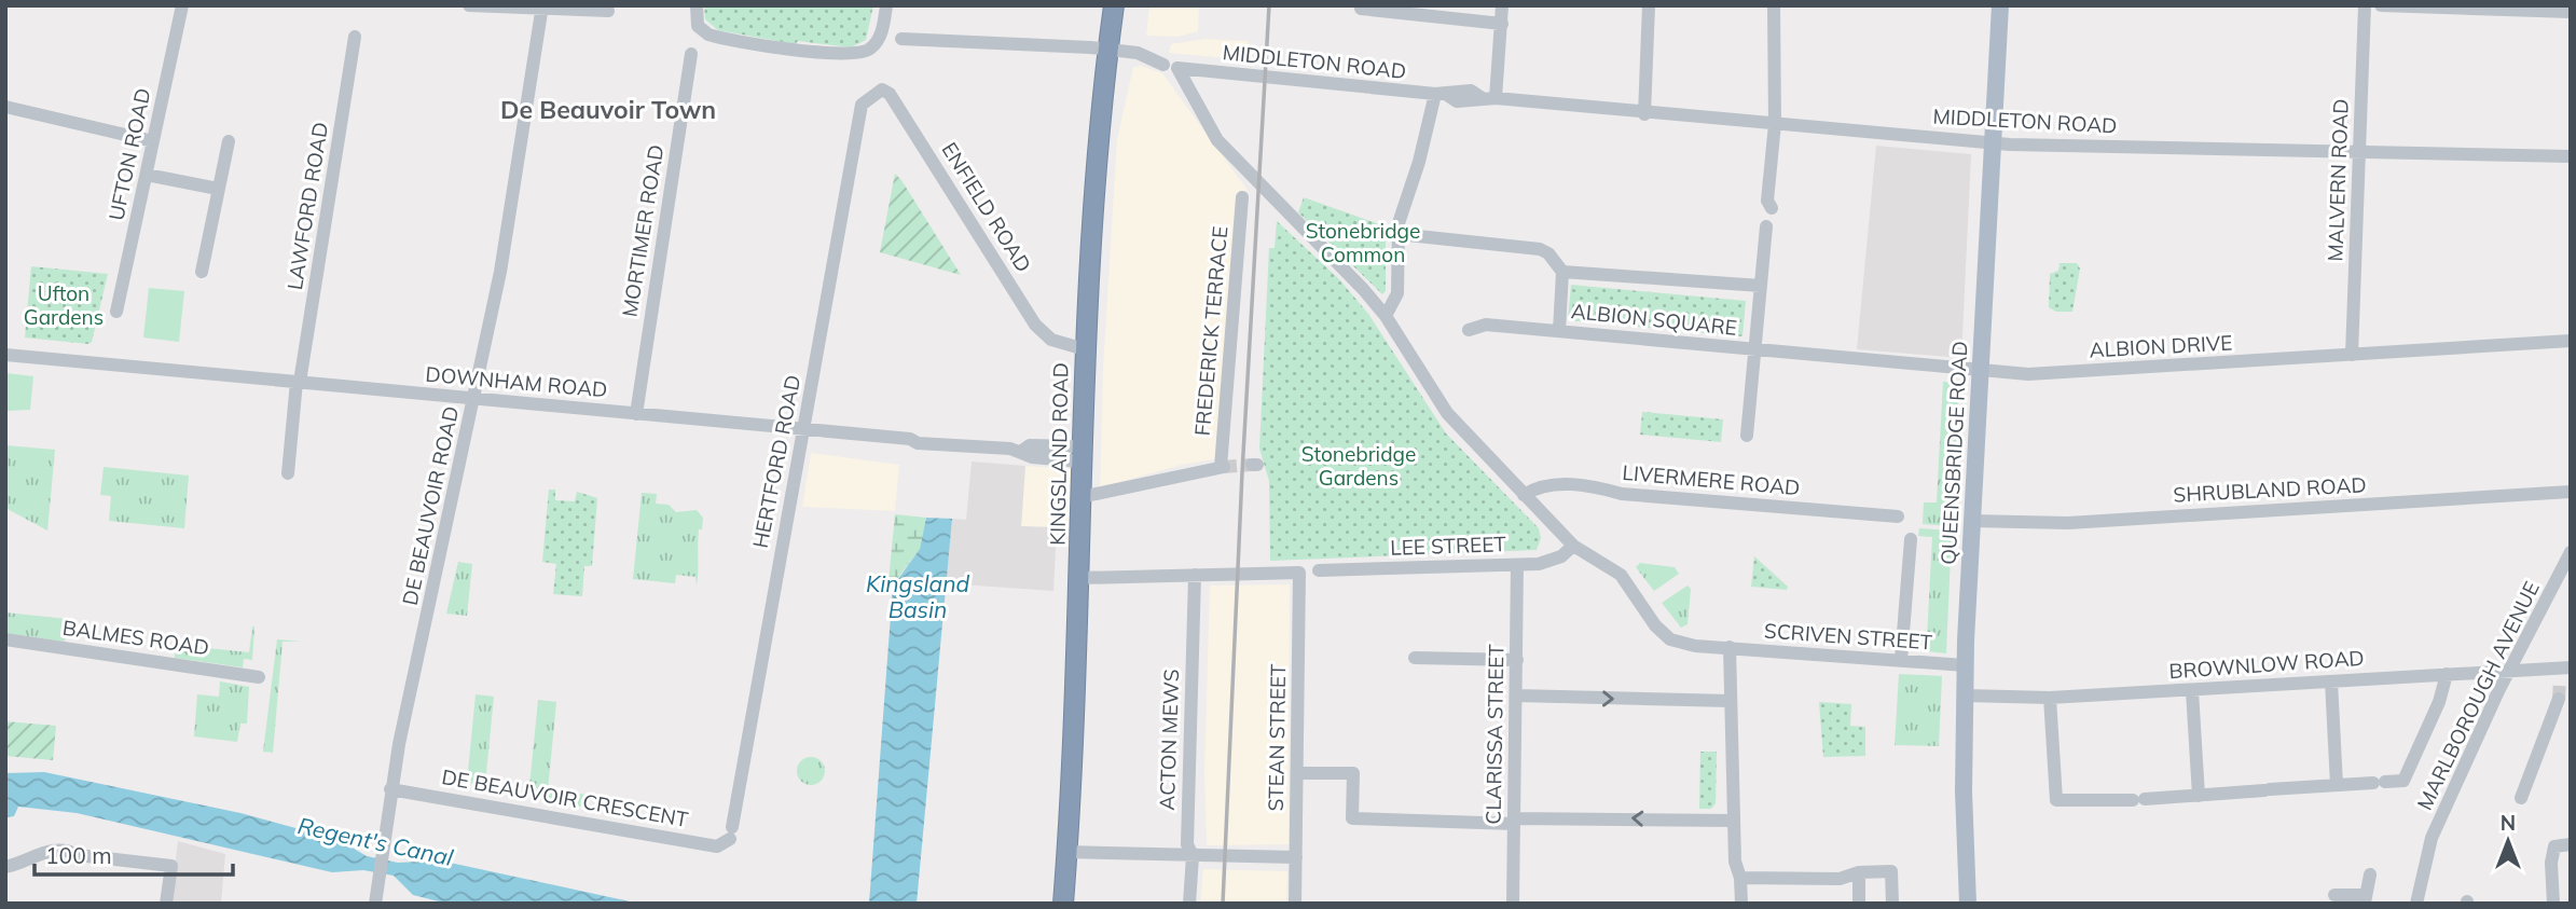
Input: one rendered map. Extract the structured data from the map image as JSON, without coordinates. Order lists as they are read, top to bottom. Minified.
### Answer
{"streets":{"highway":["KINGSLAND ROAD"],"main road":["QUEENSBRIDGE ROAD"],"street":["MIDDLETON ROAD","UFTON ROAD","MALVERN ROAD","LAWFORD ROAD","ENFIELD ROAD","MORTIMER ROAD","ALBION SQUARE","FREDERICK TERRACE","ALBION DRIVE","DOWNHAM ROAD","HERTFORD ROAD","LIVERMERE ROAD","SHRUBLAND ROAD","DE BEAUVOIR ROAD","LEE STREET","SCRIVEN STREET","BALMES ROAD","BROWNLOW ROAD","MARLBOROUGH AVENUE","CLARISSA STREET","STEAN STREET","ACTON MEWS","DE BEAUVOIR CRESCENT"]},"crossings":[["MIDDLETON ROAD","MALVERN ROAD"],["MIDDLETON ROAD","QUEENSBRIDGE ROAD"],["MIDDLETON ROAD","KINGSLAND ROAD"],["MIDDLETON ROAD","SCRIVEN STREET"],["MALVERN ROAD","ALBION DRIVE"],["LAWFORD ROAD","DOWNHAM ROAD"],["ENFIELD ROAD","KINGSLAND ROAD"],["ENFIELD ROAD","HERTFORD ROAD"],["MORTIMER ROAD","DOWNHAM ROAD"],["ALBION SQUARE","ALBION DRIVE"],["FREDERICK TERRACE","KINGSLAND ROAD"],["ALBION DRIVE","QUEENSBRIDGE ROAD"],["DOWNHAM ROAD","KINGSLAND ROAD"],["DOWNHAM ROAD","HERTFORD ROAD"],["DOWNHAM ROAD","DE BEAUVOIR ROAD"],["QUEENSBRIDGE ROAD","SHRUBLAND ROAD"],["QUEENSBRIDGE ROAD","SCRIVEN STREET"],["QUEENSBRIDGE ROAD","BROWNLOW ROAD"],["HERTFORD ROAD","DE BEAUVOIR CRESCENT"],["LIVERMERE ROAD","SCRIVEN STREET"],["DE BEAUVOIR ROAD","DE BEAUVOIR CRESCENT"],["LEE STREET","SCRIVEN STREET"],["LEE STREET","CLARISSA STREET"],["BROWNLOW ROAD","MARLBOROUGH AVENUE"],["STEAN STREET","ACTON MEWS"]],"districts":["De Beauvoir Town"],"water":["Kingsland Basin","Regent's Canal"],"parks":["Stonebridge Common","Ufton Gardens","Stonebridge Gardens"],"scale_bar":"100 m","north":"top"}
